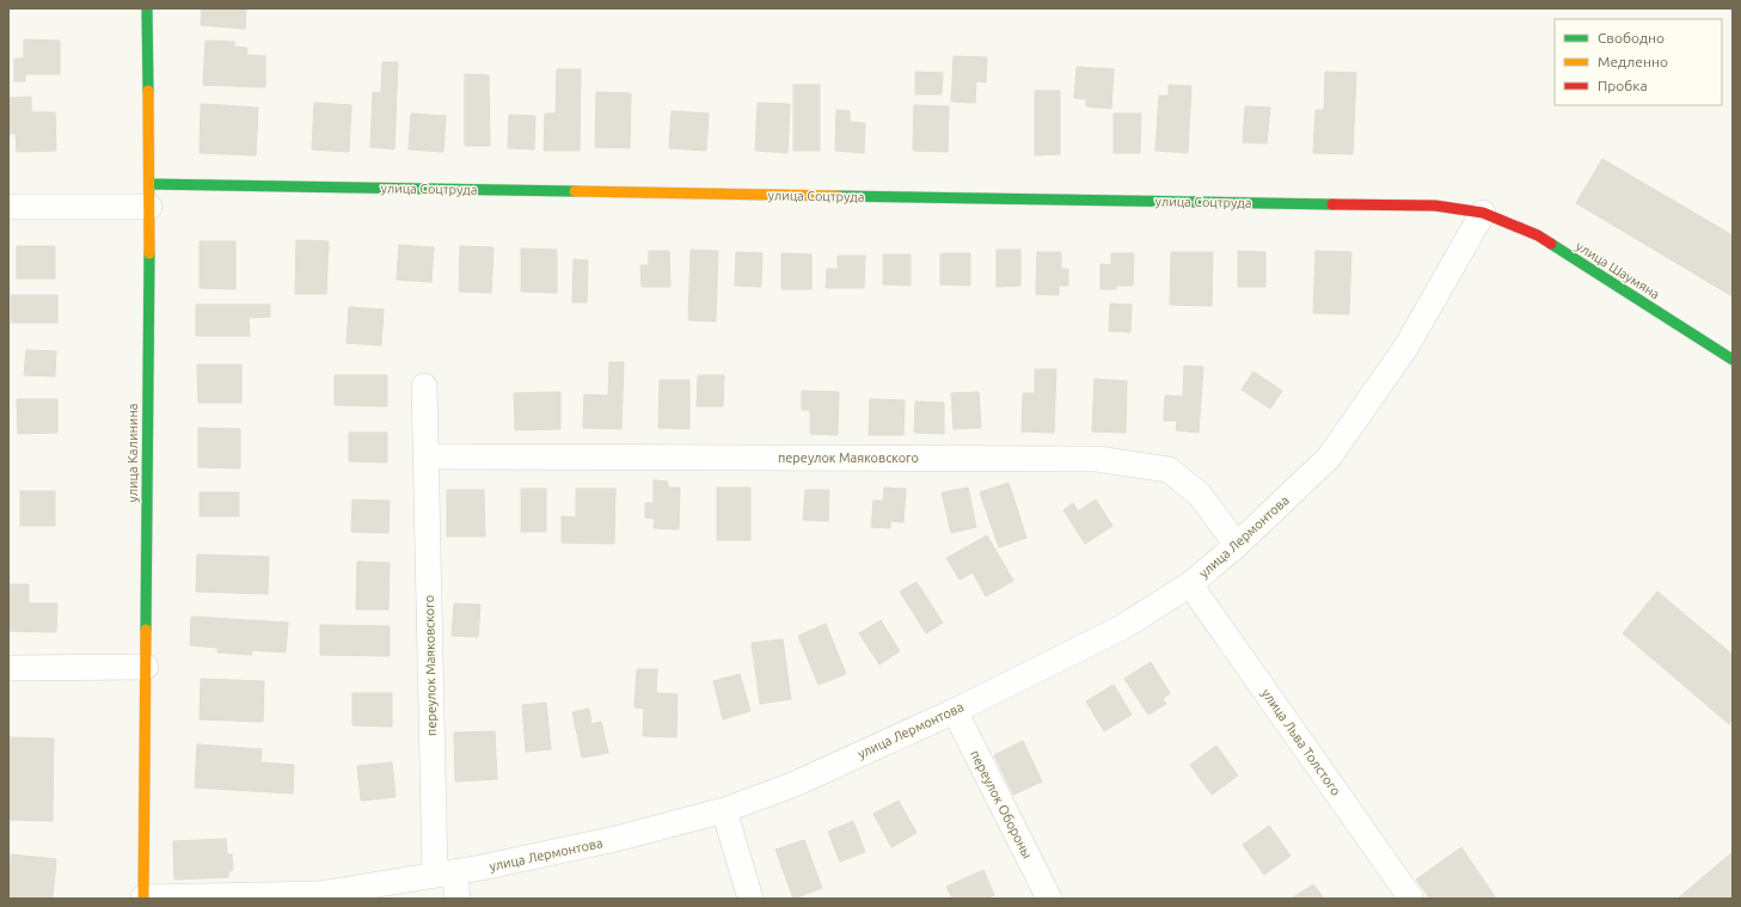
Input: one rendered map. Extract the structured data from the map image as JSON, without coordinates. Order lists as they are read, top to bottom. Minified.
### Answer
{"streets":{"street":["улица Соцтруда","улица Шаумяна","улица Калинина","переулок Маяковского","улица Лермонтова","улица Льва Толстого","переулок Обороны"]},"crossings":[["улица Соцтруда","улица Шаумяна"],["улица Соцтруда","улица Калинина"],["улица Соцтруда","улица Лермонтова"],["улица Шаумяна","улица Лермонтова"],["улица Калинина","улица Лермонтова"],["переулок Маяковского","улица Лермонтова"],["улица Лермонтова","улица Льва Толстого"],["улица Лермонтова","переулок Обороны"]],"legend":["Свободно","Медленно","Пробка"]}
